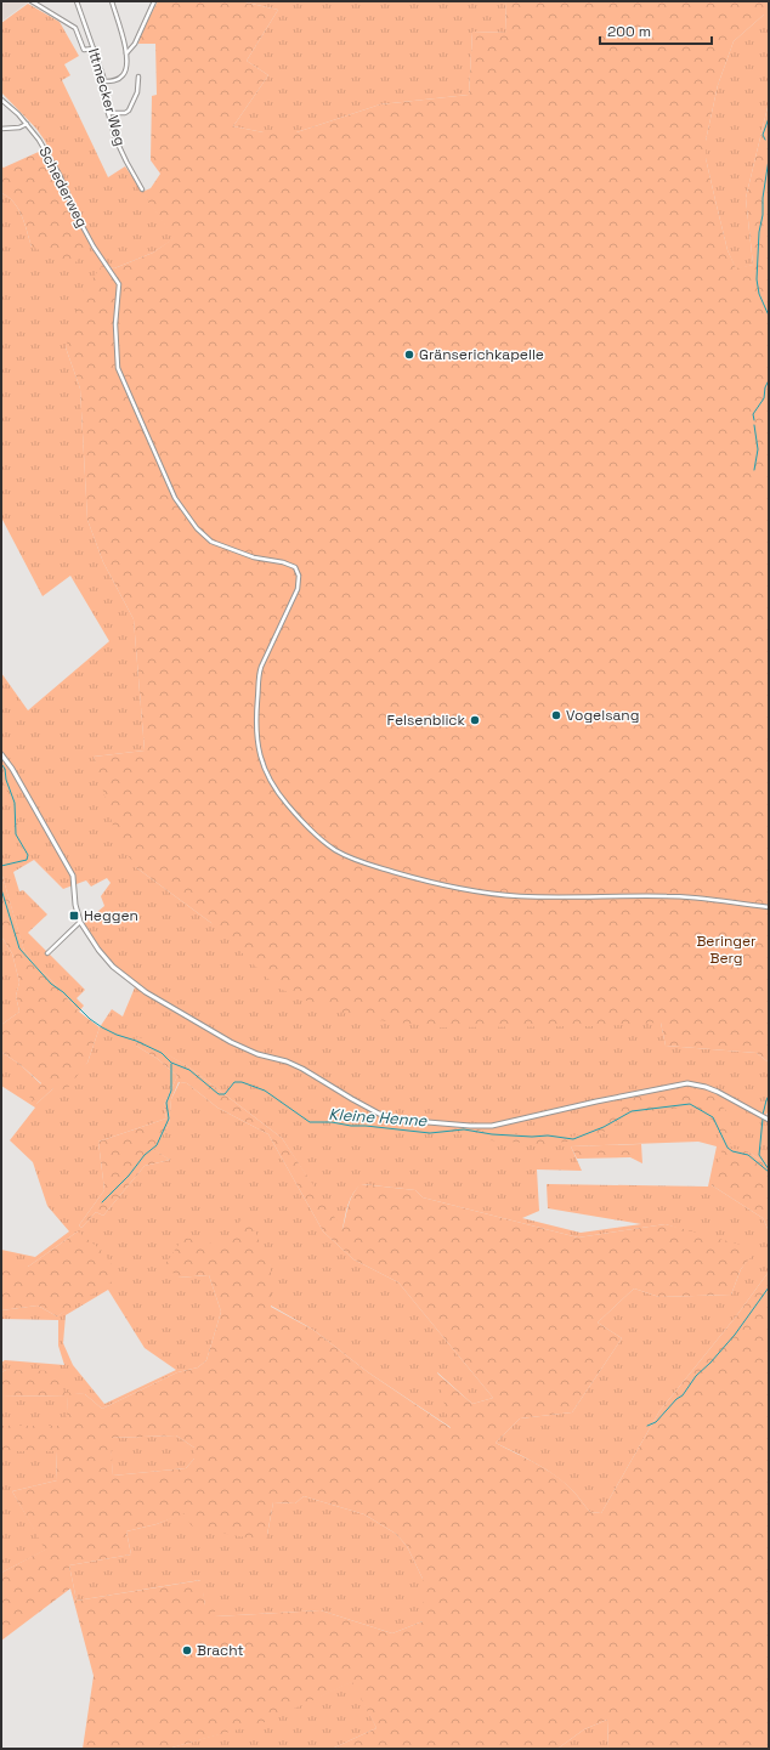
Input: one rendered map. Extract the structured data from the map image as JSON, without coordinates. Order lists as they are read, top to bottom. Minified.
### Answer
{"streets":{"street":["Ittmecker Weg","Schederweg"]},"water":["Kleine Henne"],"parks":["Beringer Berg"],"places":{"other":["Gränserichkapelle","Vogelsang","Felsenblick","Bracht"],"transit":["Heggen"]},"scale_bar":"200 m"}
